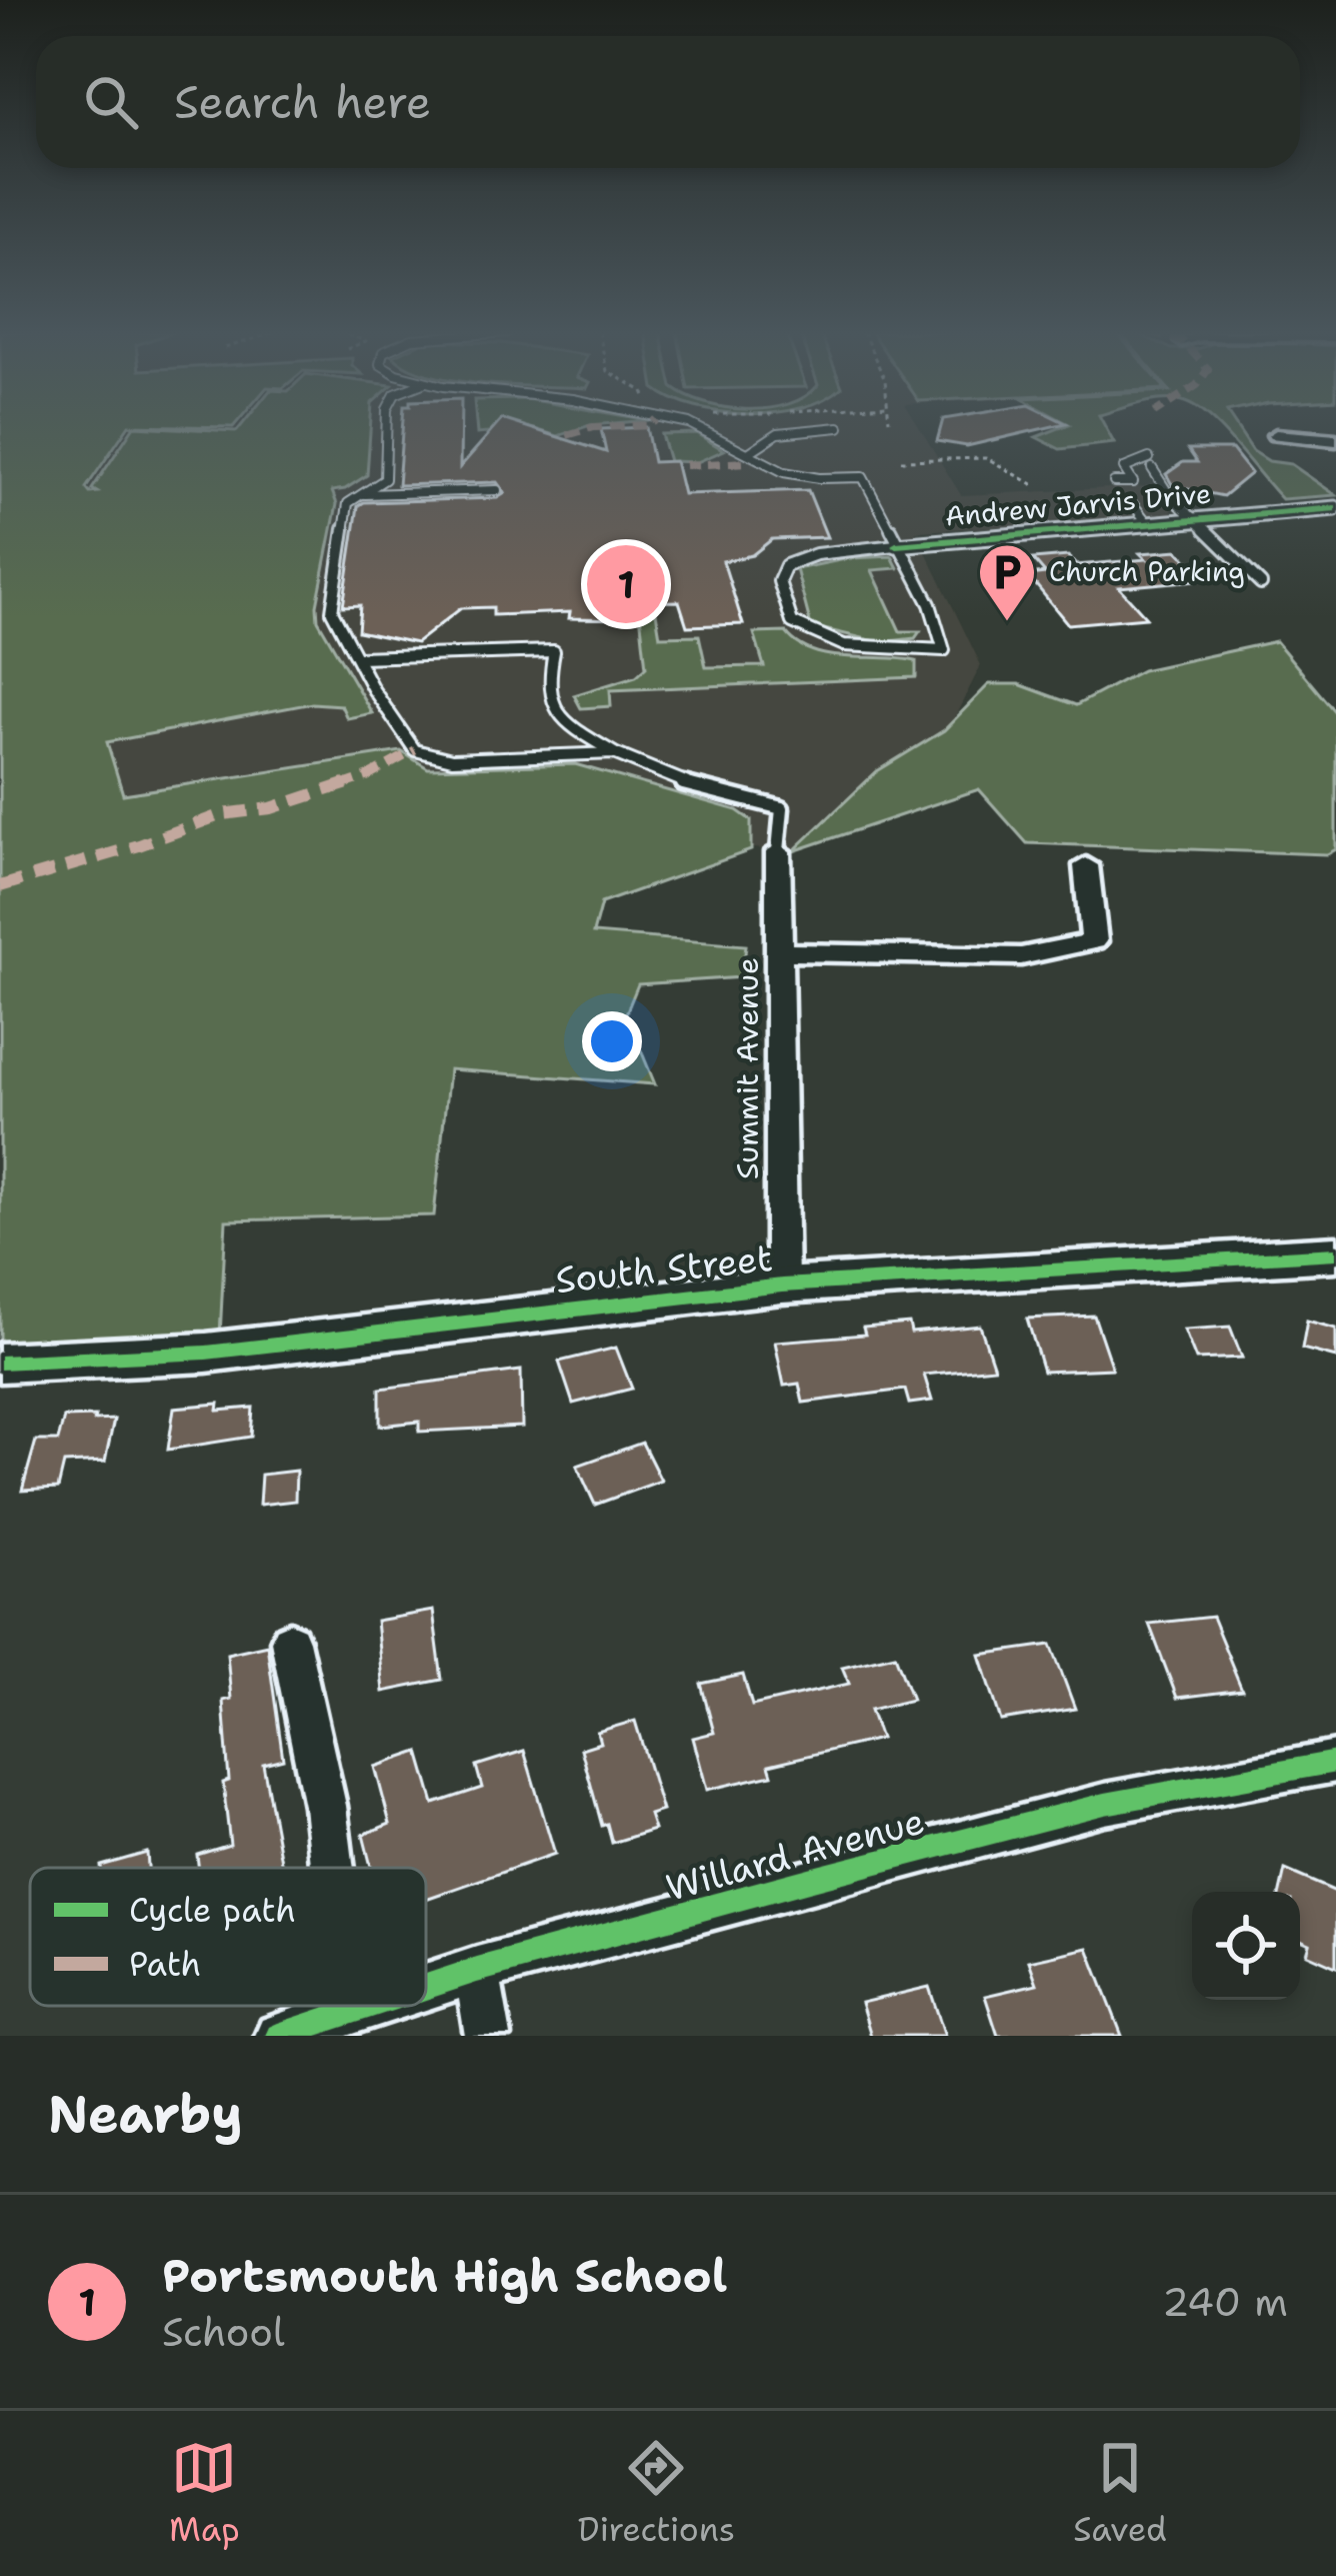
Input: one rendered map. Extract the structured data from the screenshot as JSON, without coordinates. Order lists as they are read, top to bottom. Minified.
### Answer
{"streets":{"street":["Andrew Jarvis Drive","Summit Avenue","South Street","Willard Avenue"]},"crossings":[["Summit Avenue","South Street"]],"places":{"parking":["Church Parking"]},"legend":["Cycle path","Path"],"page":{"search":"Search here","pins":"1","heading":"Nearby","list":[{"mark":"1","name":"Portsmouth High School","note":"School","value":"240 m"}],"nav":["Map","Directions","Saved"]}}
